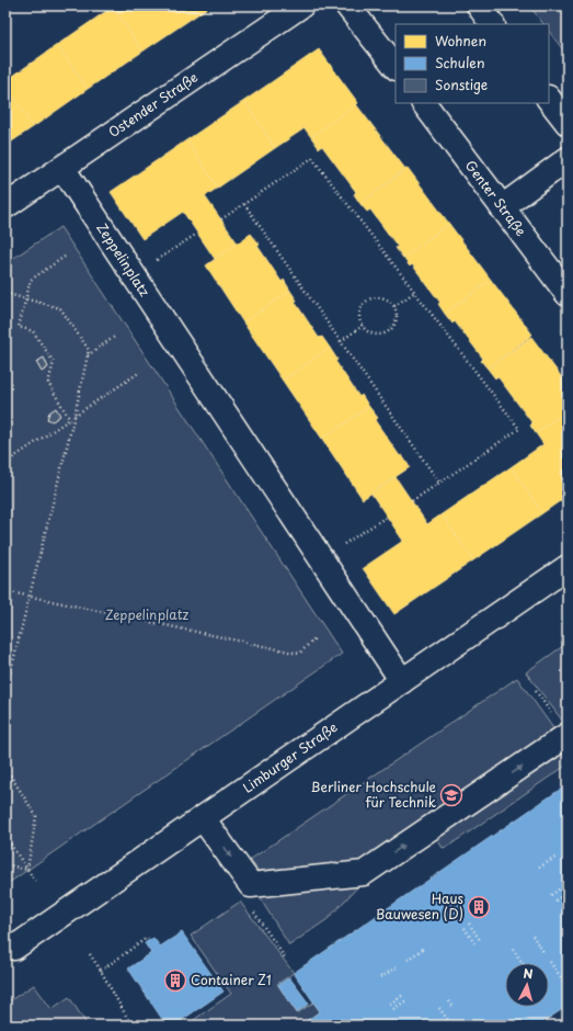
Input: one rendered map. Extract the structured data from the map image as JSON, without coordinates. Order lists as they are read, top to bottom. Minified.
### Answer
{"streets":{"street":["Ostender Straße","Genter Straße","Zeppelinplatz","Limburger Straße"]},"crossings":[["Ostender Straße","Zeppelinplatz"],["Zeppelinplatz","Limburger Straße"]],"parks":["Zeppelinplatz"],"places":{"school or university":["Berliner Hochschule für Technik"],"building":["Haus Bauwesen (D)","Container Z1"]},"legend":["Wohnen","Schulen","Sonstige"],"north":"top"}
